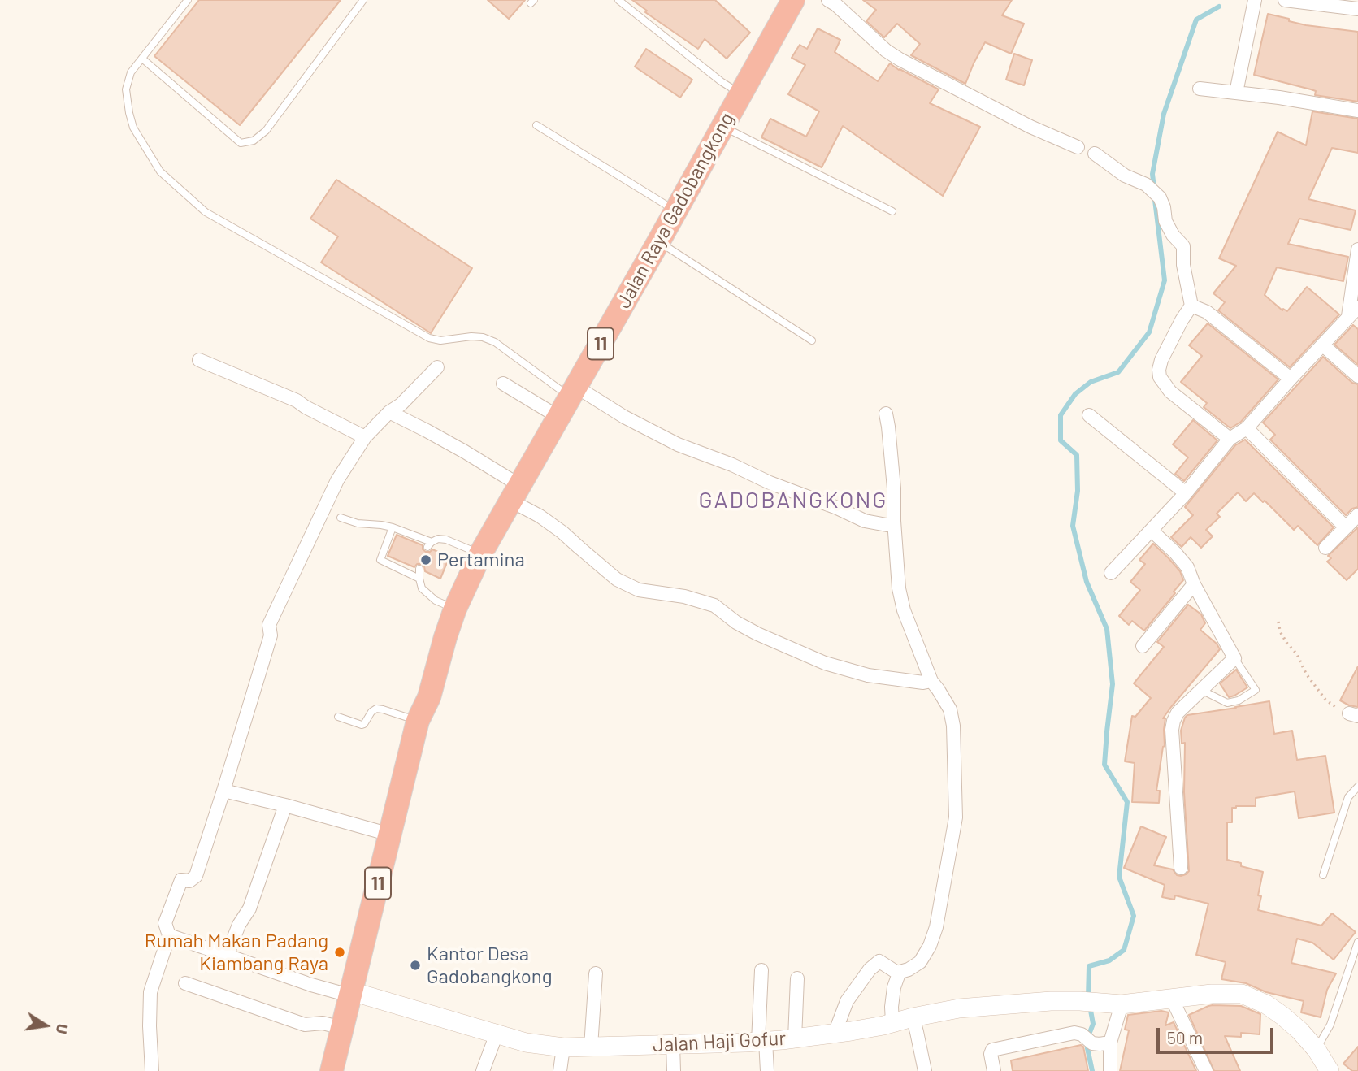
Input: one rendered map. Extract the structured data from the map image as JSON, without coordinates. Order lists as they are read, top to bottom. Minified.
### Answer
{"streets":{"highway":["Jalan Raya Gadobangkong","11"],"street":["Jalan Haji Gofur"]},"crossings":[["Jalan Raya Gadobangkong","Jalan Haji Gofur"]],"districts":["GADOBANGKONG"],"places":["Pertamina","Rumah Makan Padang Kiambang Raya","Kantor Desa Gadobangkong"],"scale_bar":"50 m","north":"right"}
